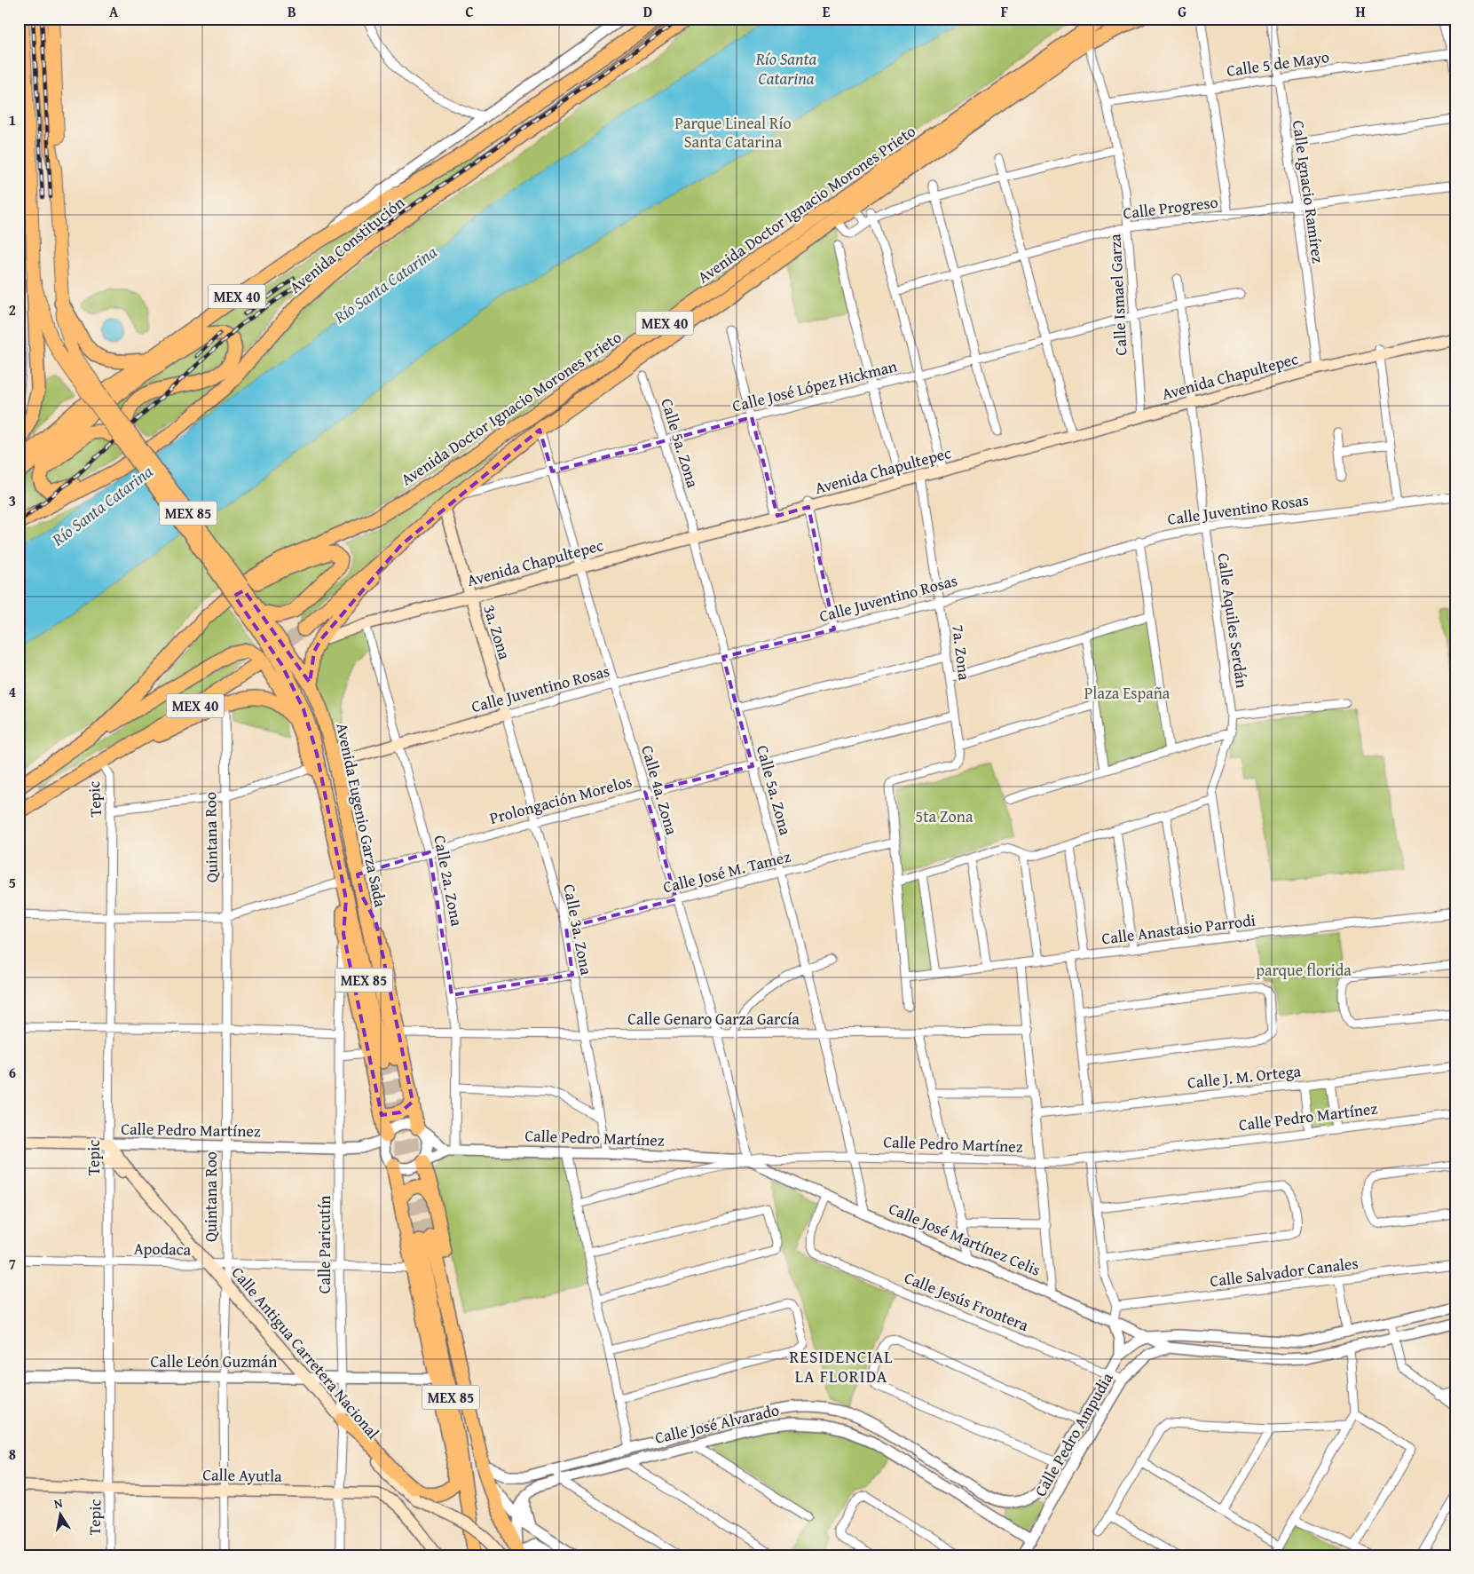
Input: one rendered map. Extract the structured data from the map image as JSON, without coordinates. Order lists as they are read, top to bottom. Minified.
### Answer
{"streets":{"highway":["Avenida Doctor Ignacio Morones Prieto","Avenida Constitución","MEX 40","MEX 85","Avenida Eugenio Garza Sada"],"main road":["Avenida Chapultepec","Calle Juventino Rosas","3a. Zona","Calle Pedro Martínez","Calle Antigua Carretera Nacional","Calle Ayutla"],"street":["Calle 5 de Mayo","Calle Ignacio Ramírez","Calle Progreso","Calle Ismael Garza","Calle José López Hickman","Calle 5a. Zona","Calle Aquiles Serdán","7a. Zona","Calle 4a. Zona","Tepic","Prolongación Morelos","Quintana Roo","Calle José M. Tamez","Calle 2a. Zona","Calle 3a. Zona","Calle Anastasio Parrodi","Calle Genaro Garza García","Calle J. M. Ortega","Calle José Martínez Celis","Calle Paricutín","Apodaca","Calle Salvador Canales","Calle Jesús Frontera","Calle León Guzmán","Calle José Alvarado","Calle Pedro Ampudia"]},"crossings":[["Calle 5 de Mayo","Calle Ignacio Ramírez"],["Calle 5 de Mayo","Calle Ismael Garza"],["Calle Ignacio Ramírez","Calle Progreso"],["Calle Ignacio Ramírez","Avenida Chapultepec"],["Avenida Doctor Ignacio Morones Prieto","Calle Ismael Garza"],["Avenida Doctor Ignacio Morones Prieto","Calle José López Hickman"],["Avenida Doctor Ignacio Morones Prieto","3a. Zona"],["Avenida Doctor Ignacio Morones Prieto","Calle 4a. Zona"],["Calle Progreso","Calle Ismael Garza"],["Calle Ismael Garza","Avenida Chapultepec"],["Calle Ismael Garza","Calle José López Hickman"],["MEX 40","Tepic"],["Avenida Chapultepec","Calle 5a. Zona"],["Avenida Chapultepec","Calle Aquiles Serdán"],["Avenida Chapultepec","3a. Zona"],["Avenida Chapultepec","7a. Zona"],["Avenida Chapultepec","Calle 4a. Zona"],["Avenida Chapultepec","Calle 2a. Zona"],["Calle José López Hickman","Calle 5a. Zona"],["Calle José López Hickman","Calle Aquiles Serdán"],["Calle José López Hickman","Calle 4a. Zona"],["Calle 5a. Zona","Calle Juventino Rosas"],["Calle 5a. Zona","Prolongación Morelos"],["Calle 5a. Zona","Calle José M. Tamez"],["Calle 5a. Zona","Calle Genaro Garza García"],["Calle 5a. Zona","Calle Pedro Martínez"],["Calle 5a. Zona","Calle José Martínez Celis"],["Calle Juventino Rosas","Calle Aquiles Serdán"],["Calle Juventino Rosas","3a. Zona"],["Calle Juventino Rosas","7a. Zona"],["Calle Juventino Rosas","Calle 4a. Zona"],["Calle Juventino Rosas","Avenida Eugenio Garza Sada"],["Calle Juventino Rosas","Calle 2a. Zona"],["Calle Juventino Rosas","Calle 3a. Zona"],["MEX 85","Avenida Eugenio Garza Sada"],["MEX 85","Calle José Alvarado"],["Calle Aquiles Serdán","Calle Anastasio Parrodi"],["3a. Zona","Calle 3a. Zona"],["7a. Zona","Prolongación Morelos"],["Calle 4a. Zona","Prolongación Morelos"],["Calle 4a. Zona","Calle José M. Tamez"],["Calle 4a. Zona","Calle Genaro Garza García"],["Calle 4a. Zona","Calle Pedro Martínez"],["Calle 4a. Zona","Calle José Martínez Celis"],["Tepic","Calle Pedro Martínez"],["Tepic","Apodaca"],["Tepic","Calle Antigua Carretera Nacional"],["Tepic","Calle León Guzmán"],["Tepic","Calle Ayutla"],["Prolongación Morelos","Avenida Eugenio Garza Sada"],["Prolongación Morelos","Calle 2a. Zona"],["Prolongación Morelos","Calle 3a. Zona"],["Quintana Roo","Calle Pedro Martínez"],["Quintana Roo","Apodaca"],["Quintana Roo","Calle Antigua Carretera Nacional"],["Quintana Roo","Calle León Guzmán"],["Quintana Roo","Calle Ayutla"],["Calle José M. Tamez","Calle 3a. Zona"],["Calle 2a. Zona","Calle Genaro Garza García"],["Calle 2a. Zona","Calle Pedro Martínez"],["Calle 3a. Zona","Calle Genaro Garza García"],["Calle 3a. Zona","Calle Pedro Martínez"],["Calle Pedro Martínez","Calle José Martínez Celis"],["Calle Pedro Martínez","Calle Paricutín"],["Calle Pedro Martínez","Calle Antigua Carretera Nacional"],["Calle José Martínez Celis","Calle Jesús Frontera"],["Calle José Martínez Celis","Calle Pedro Ampudia"],["Calle Paricutín","Apodaca"],["Calle Paricutín","Calle Antigua Carretera Nacional"],["Calle Paricutín","Calle León Guzmán"],["Calle Paricutín","Calle Ayutla"],["Apodaca","Calle Antigua Carretera Nacional"],["Calle Jesús Frontera","Calle Pedro Ampudia"],["Calle Antigua Carretera Nacional","Calle León Guzmán"],["Calle José Alvarado","Calle Pedro Ampudia"]],"districts":["RESIDENCIAL LA FLORIDA"],"water":["Río Santa Catarina"],"parks":["Parque Lineal Río Santa Catarina","Plaza España","5ta Zona","parque florida"],"north":"top","grid":{"columns":["A","B","C","D","E","F","G","H"],"rows":["1","2","3","4","5","6","7","8"]}}
